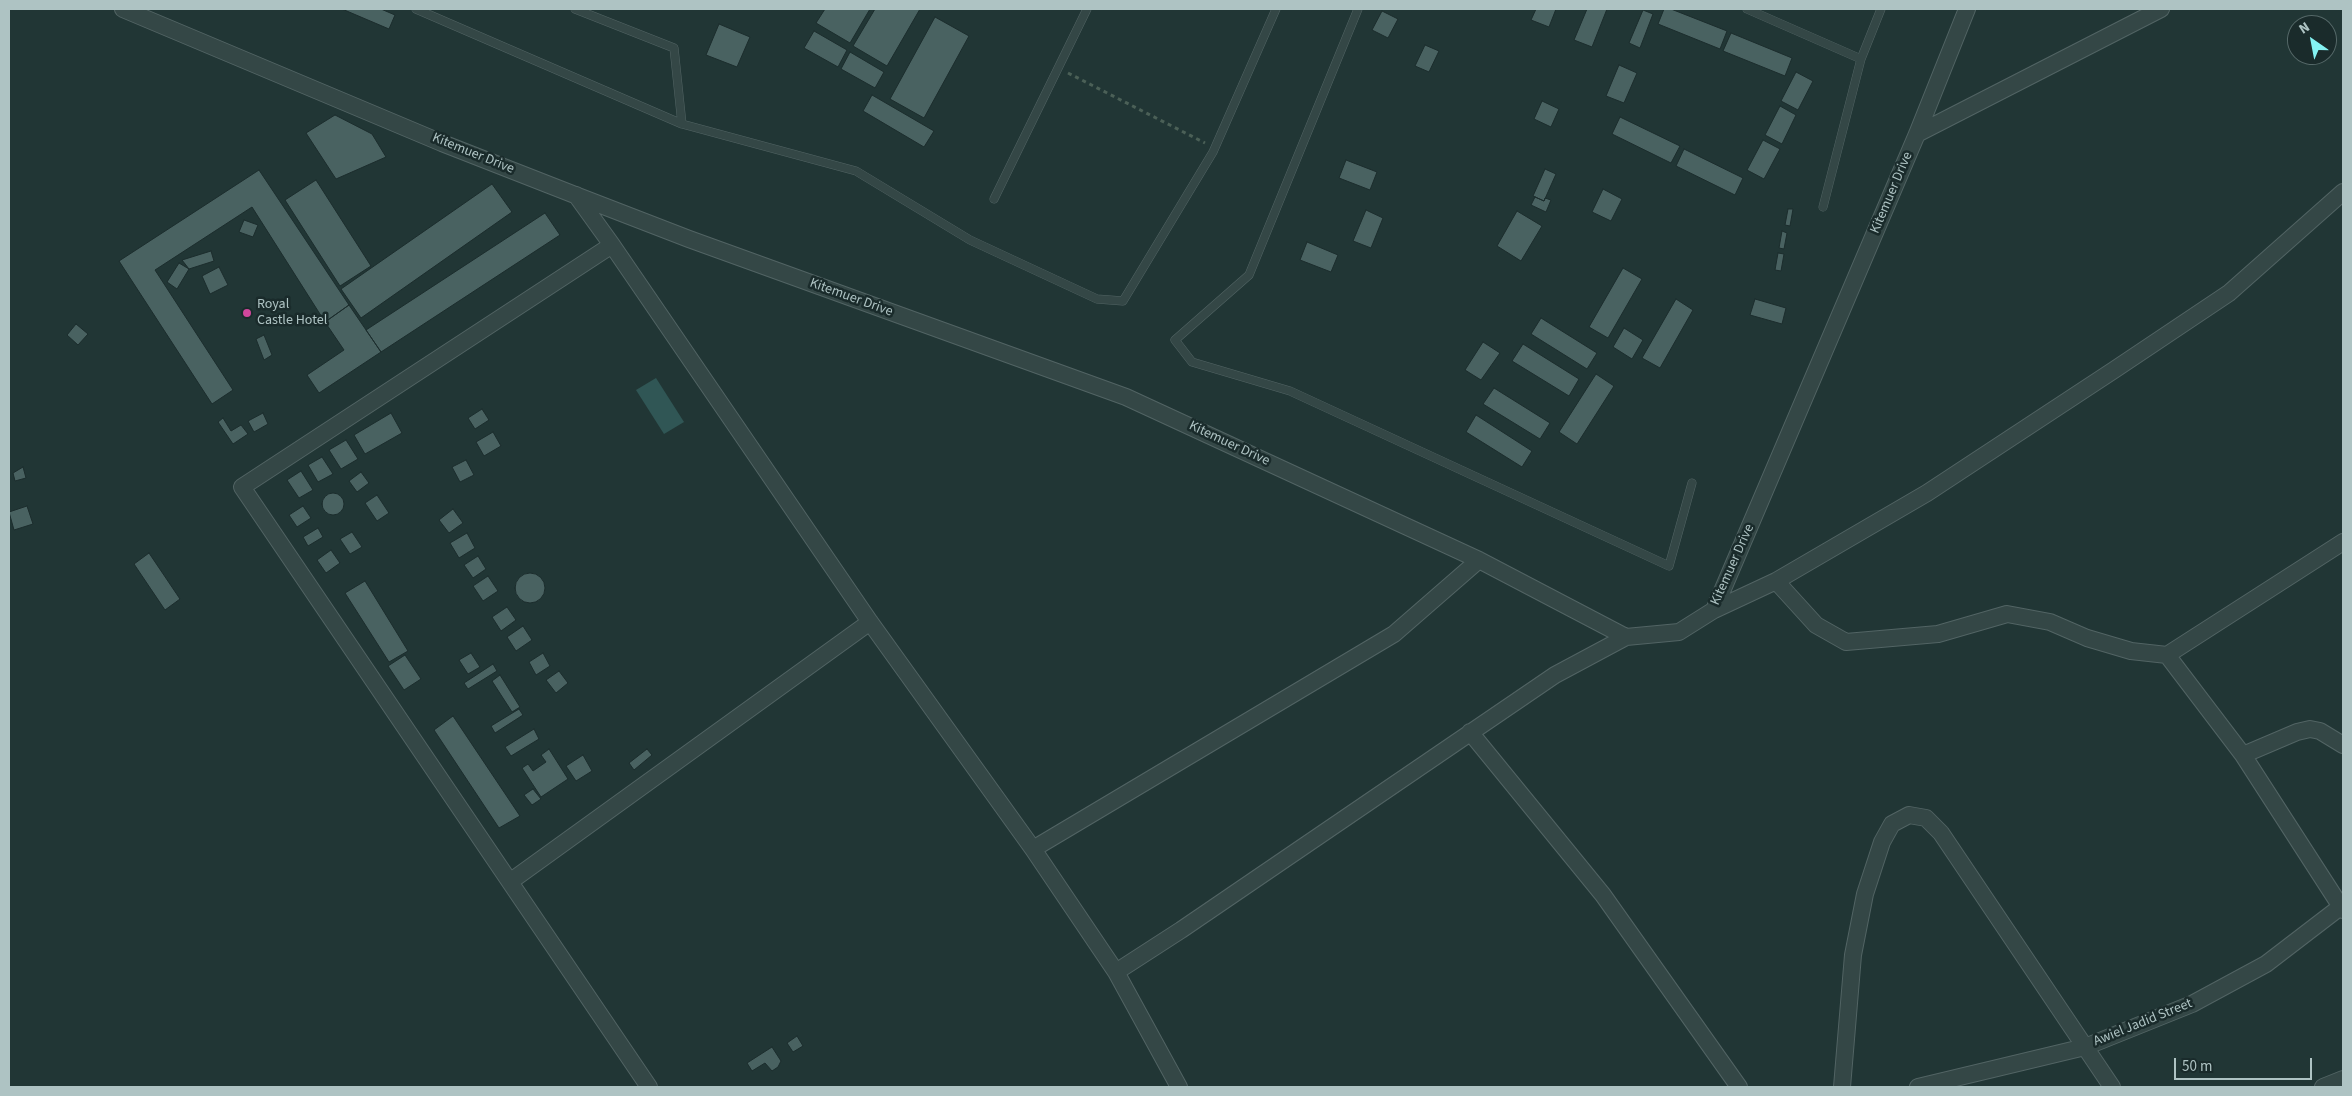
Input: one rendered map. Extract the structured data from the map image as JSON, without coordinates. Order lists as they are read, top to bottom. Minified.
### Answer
{"streets":{"street":["Kitemuer Drive","Awiel Jadid Street"]},"places":["Royal Castle Hotel"],"scale_bar":"50 m","north":"top left"}
